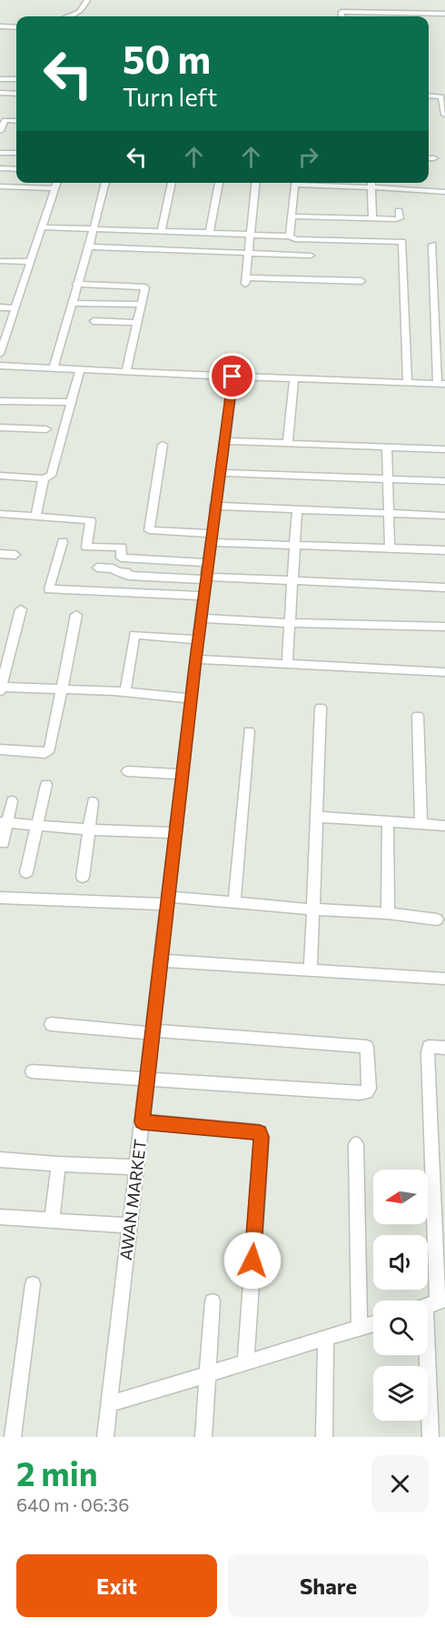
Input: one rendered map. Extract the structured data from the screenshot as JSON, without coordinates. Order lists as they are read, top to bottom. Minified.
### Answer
{"streets":{"street":["AWAN MARKET"]},"north":"left","page":{"turn":["50 m","Turn left"],"heading":["2 min","640 m · 06:36"],"buttons":["Exit","Share"]}}
